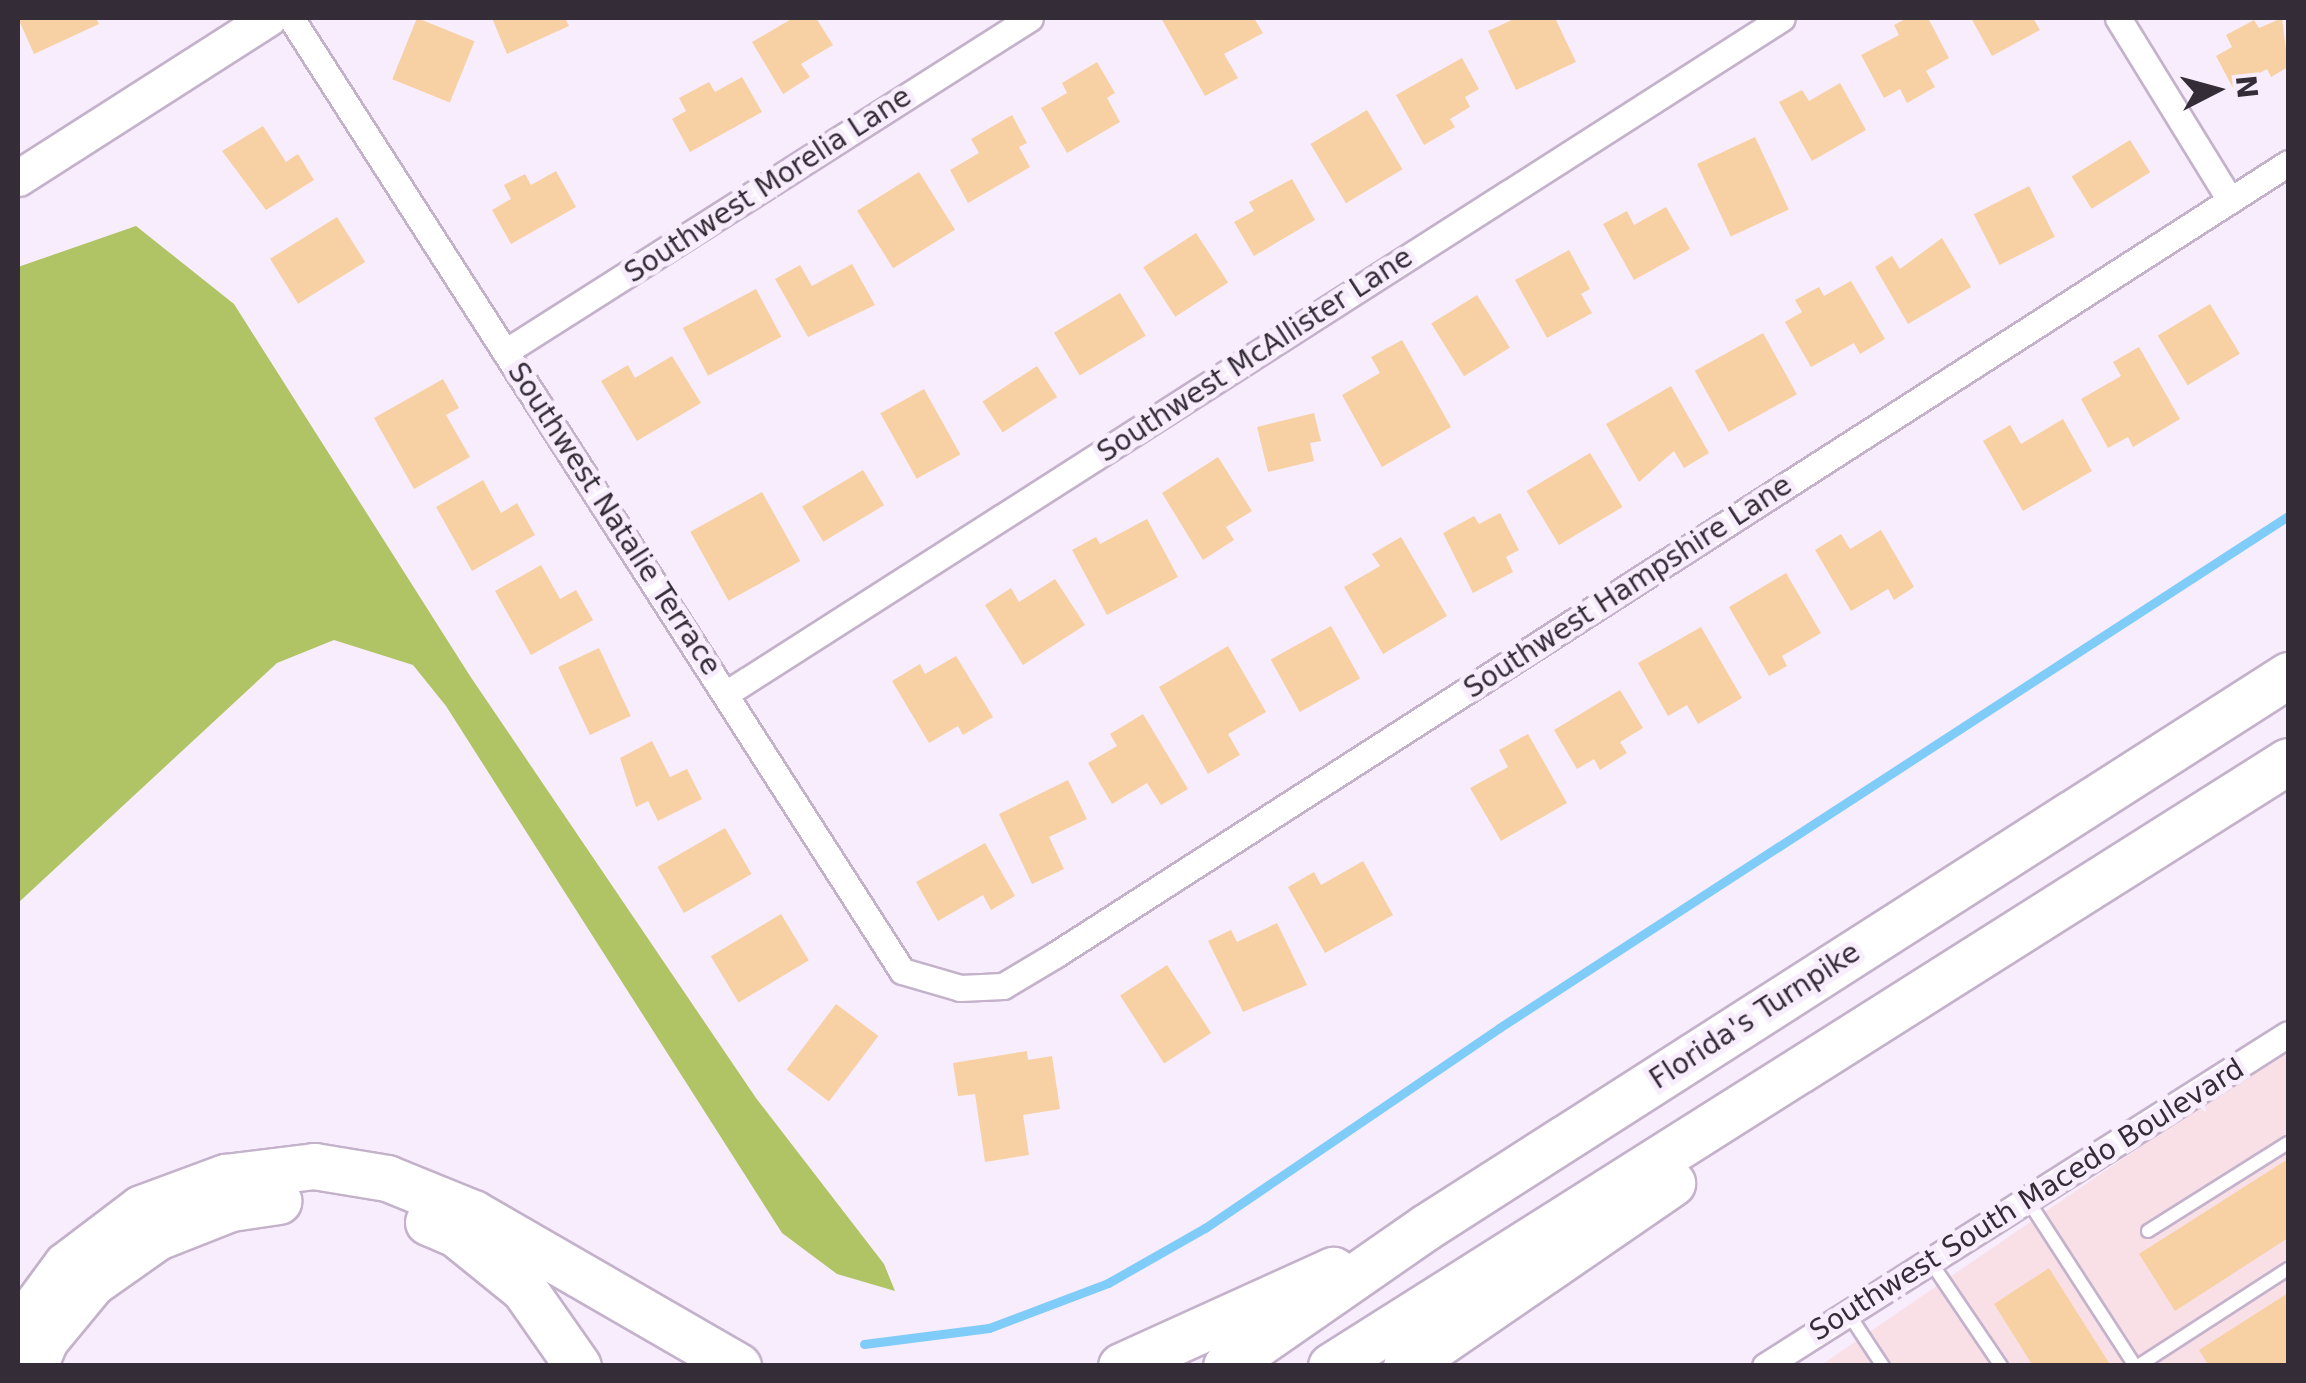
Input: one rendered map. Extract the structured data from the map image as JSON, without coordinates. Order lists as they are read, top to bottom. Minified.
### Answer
{"streets":{"highway":["Florida's Turnpike"],"street":["Southwest Morelia Lane","Southwest McAllister Lane","Southwest Natalie Terrace","Southwest Hampshire Lane","Southwest South Macedo Boulevard"]},"crossings":[["Southwest Morelia Lane","Southwest Natalie Terrace"],["Southwest McAllister Lane","Southwest Natalie Terrace"],["Southwest Natalie Terrace","Southwest Hampshire Lane"]],"north":"right"}
